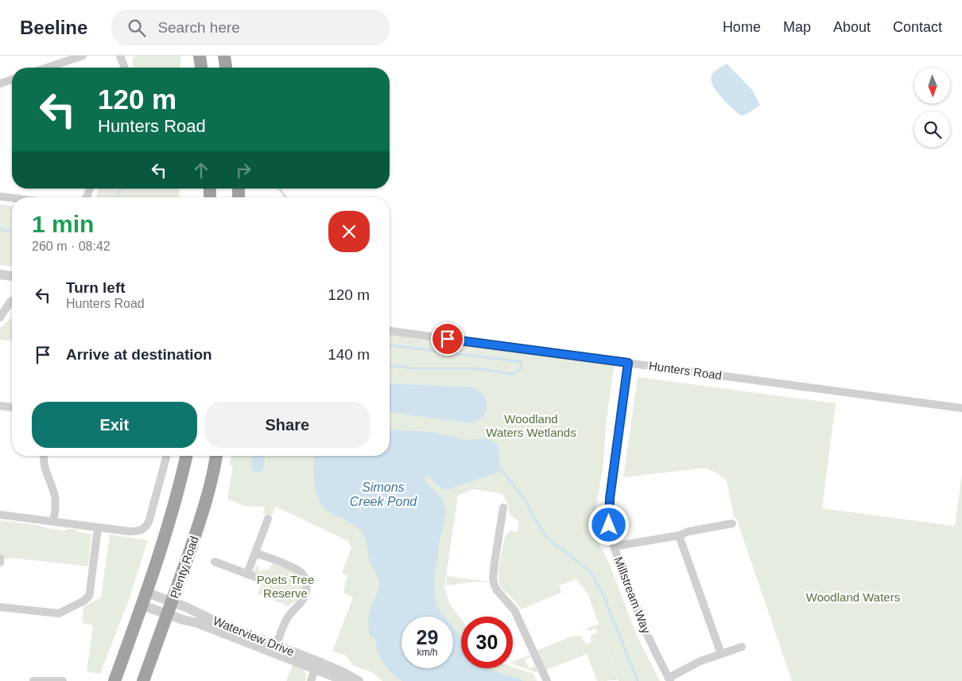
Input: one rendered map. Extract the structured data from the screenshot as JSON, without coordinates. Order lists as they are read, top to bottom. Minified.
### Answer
{"streets":{"highway":["Plenty Road"],"street":["Hunters Road","Millstream Way","Waterview Drive"]},"crossings":[["Hunters Road","Millstream Way"],["Plenty Road","Waterview Drive"]],"water":["Simons Creek Pond"],"parks":["Woodland Waters Wetlands","Poets Tree Reserve","Woodland Waters"],"north":"bottom","page":{"header":"Beeline","search":"Search here","nav":["Home","Map","About","Contact"],"turn":["120 m","Hunters Road"],"heading":["1 min","260 m · 08:42"],"list":[{"name":"Turn left","note":"Hunters Road","value":"120 m"},{"name":"Arrive at destination","value":"140 m"}],"buttons":["Exit","Share"],"speed":"29 km/h","limit":"30"}}
